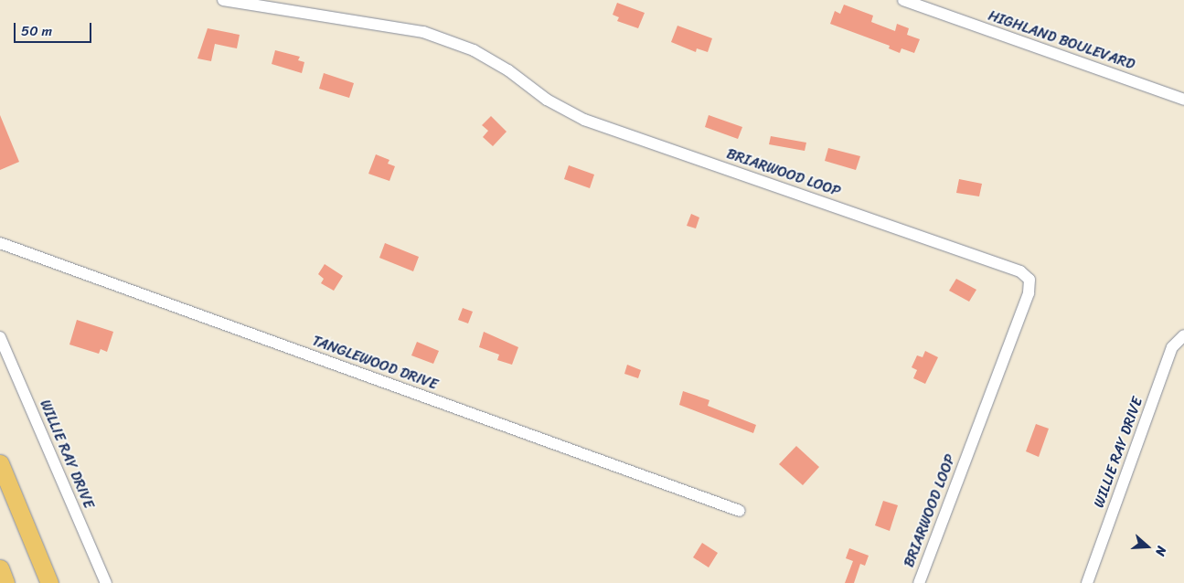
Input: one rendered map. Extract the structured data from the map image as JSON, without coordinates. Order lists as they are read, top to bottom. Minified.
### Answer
{"streets":{"street":["HIGHLAND BOULEVARD","BRIARWOOD LOOP","TANGLEWOOD DRIVE","WILLIE RAY DRIVE"]},"scale_bar":"50 m","north":"right"}
